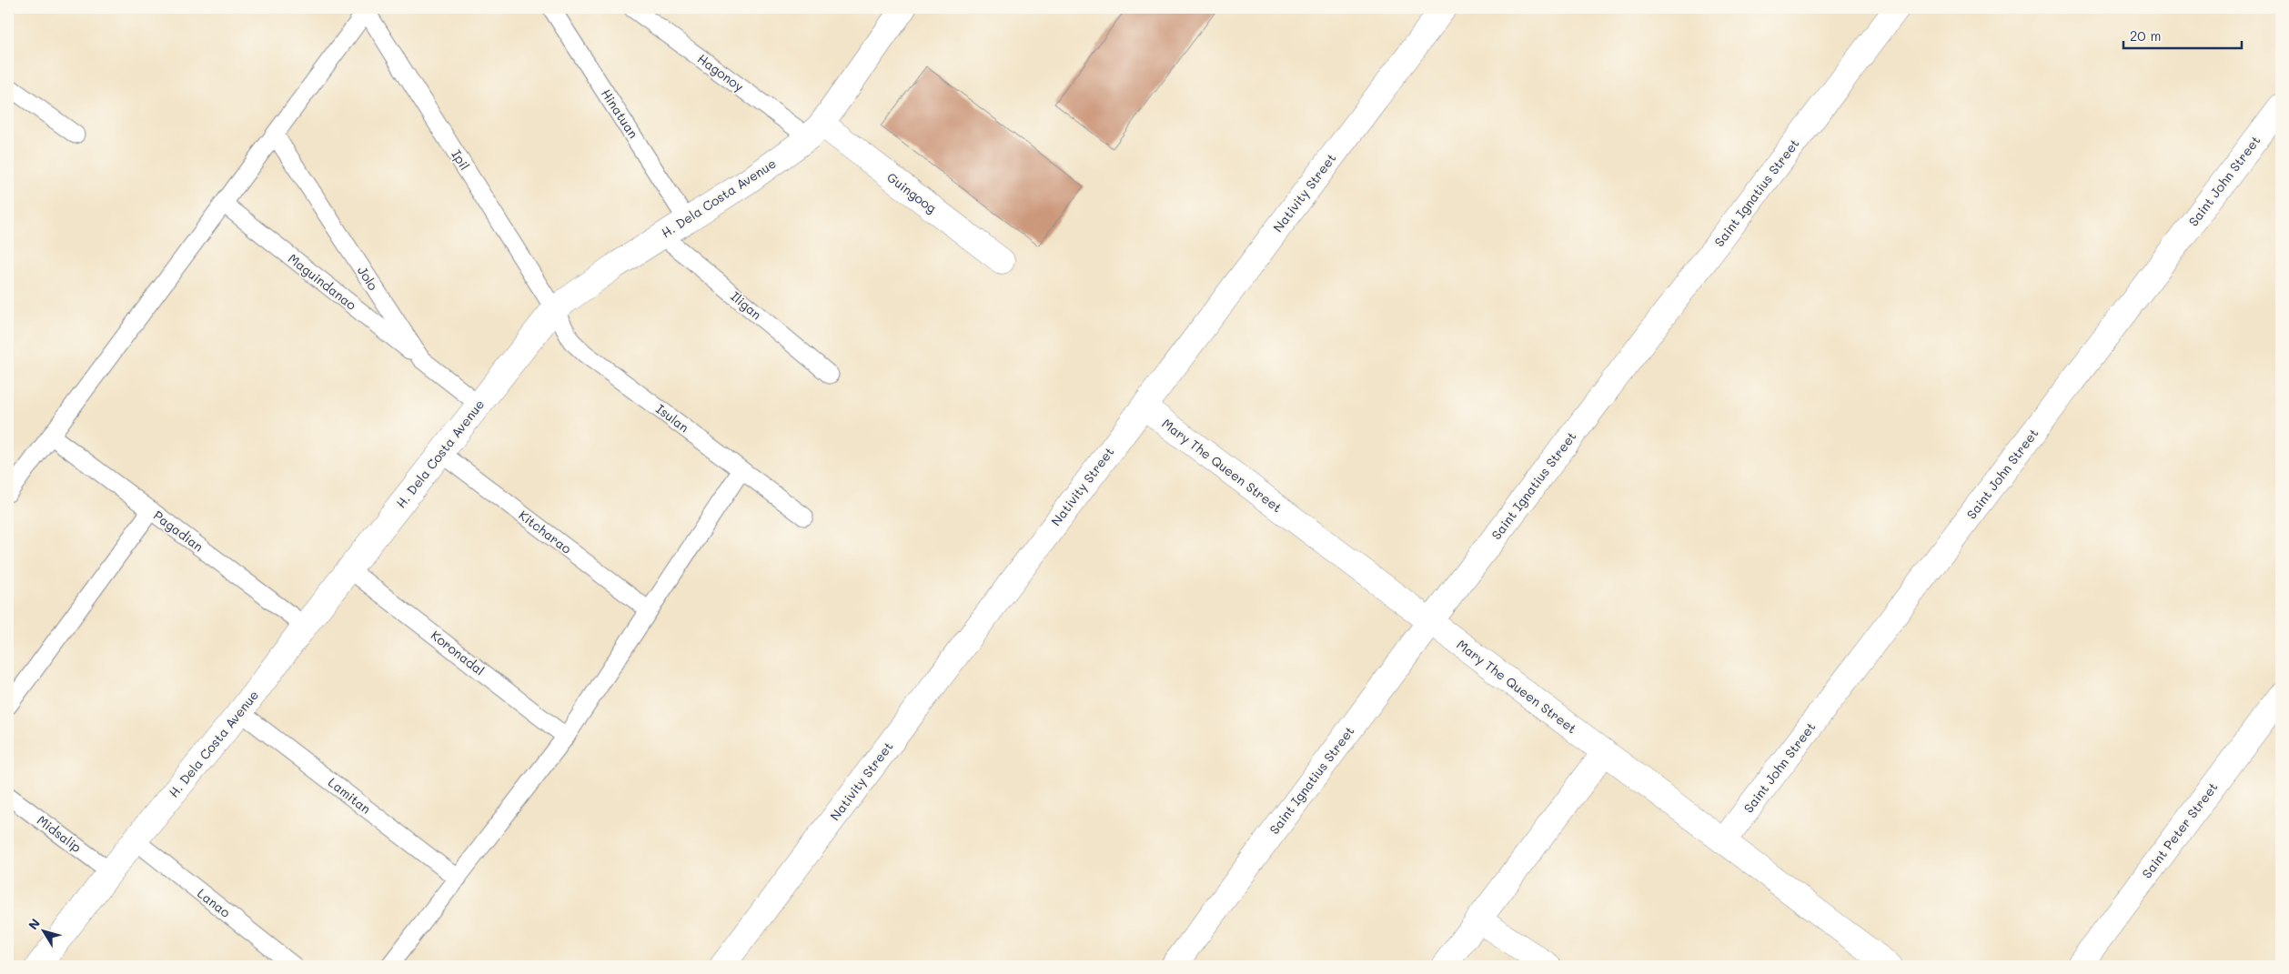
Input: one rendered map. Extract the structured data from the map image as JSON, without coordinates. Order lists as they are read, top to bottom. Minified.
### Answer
{"streets":{"street":["Saint John Street","Guingoog","Nativity Street","Saint Ignatius Street","H. Dela Costa Avenue","Mary The Queen Street","Saint Peter Street"],"lane":["Hagonoy","Hinatuan","Ipil","Jolo","Maguindanao","Iligan","Isulan","Pagadian","Kitcharao","Koronadal","Lamitan","Midsalip","Lanao"]},"crossings":[["Hagonoy","Guingoog"],["Hagonoy","H. Dela Costa Avenue"],["Hinatuan","H. Dela Costa Avenue"],["Ipil","H. Dela Costa Avenue"],["Ipil","Isulan"],["Saint John Street","Mary The Queen Street"],["Guingoog","H. Dela Costa Avenue"],["Nativity Street","Mary The Queen Street"],["Saint Ignatius Street","Mary The Queen Street"],["H. Dela Costa Avenue","Jolo"],["H. Dela Costa Avenue","Iligan"],["H. Dela Costa Avenue","Isulan"],["H. Dela Costa Avenue","Pagadian"],["H. Dela Costa Avenue","Kitcharao"],["H. Dela Costa Avenue","Koronadal"],["H. Dela Costa Avenue","Lamitan"],["H. Dela Costa Avenue","Midsalip"],["H. Dela Costa Avenue","Lanao"],["Jolo","Maguindanao"]],"scale_bar":"20 m","north":"top left"}
